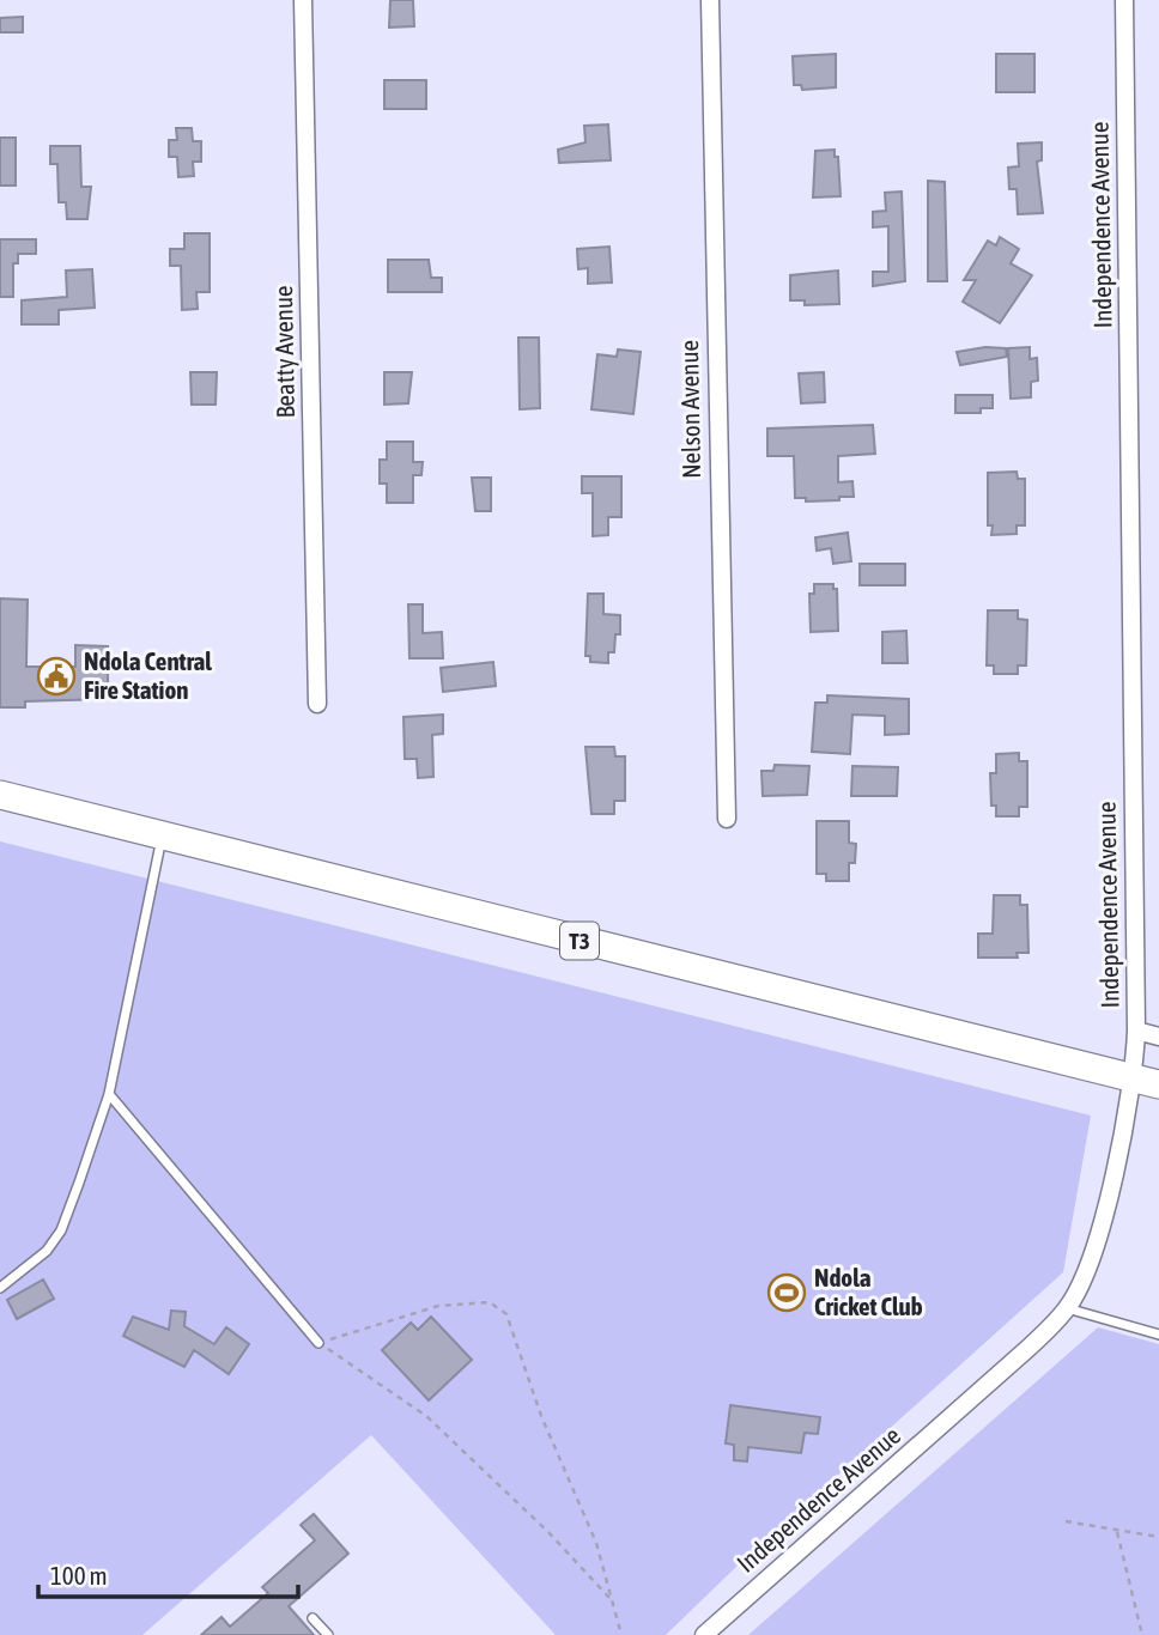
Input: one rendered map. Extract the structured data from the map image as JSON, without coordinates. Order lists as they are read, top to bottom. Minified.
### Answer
{"streets":{"highway":["T3"],"street":["Independence Avenue","Beatty Avenue","Nelson Avenue"]},"crossings":[["Independence Avenue","T3"]],"places":{"public building":["Ndola Central Fire Station"],"sports":["Ndola Cricket Club"]},"scale_bar":"100 m"}
